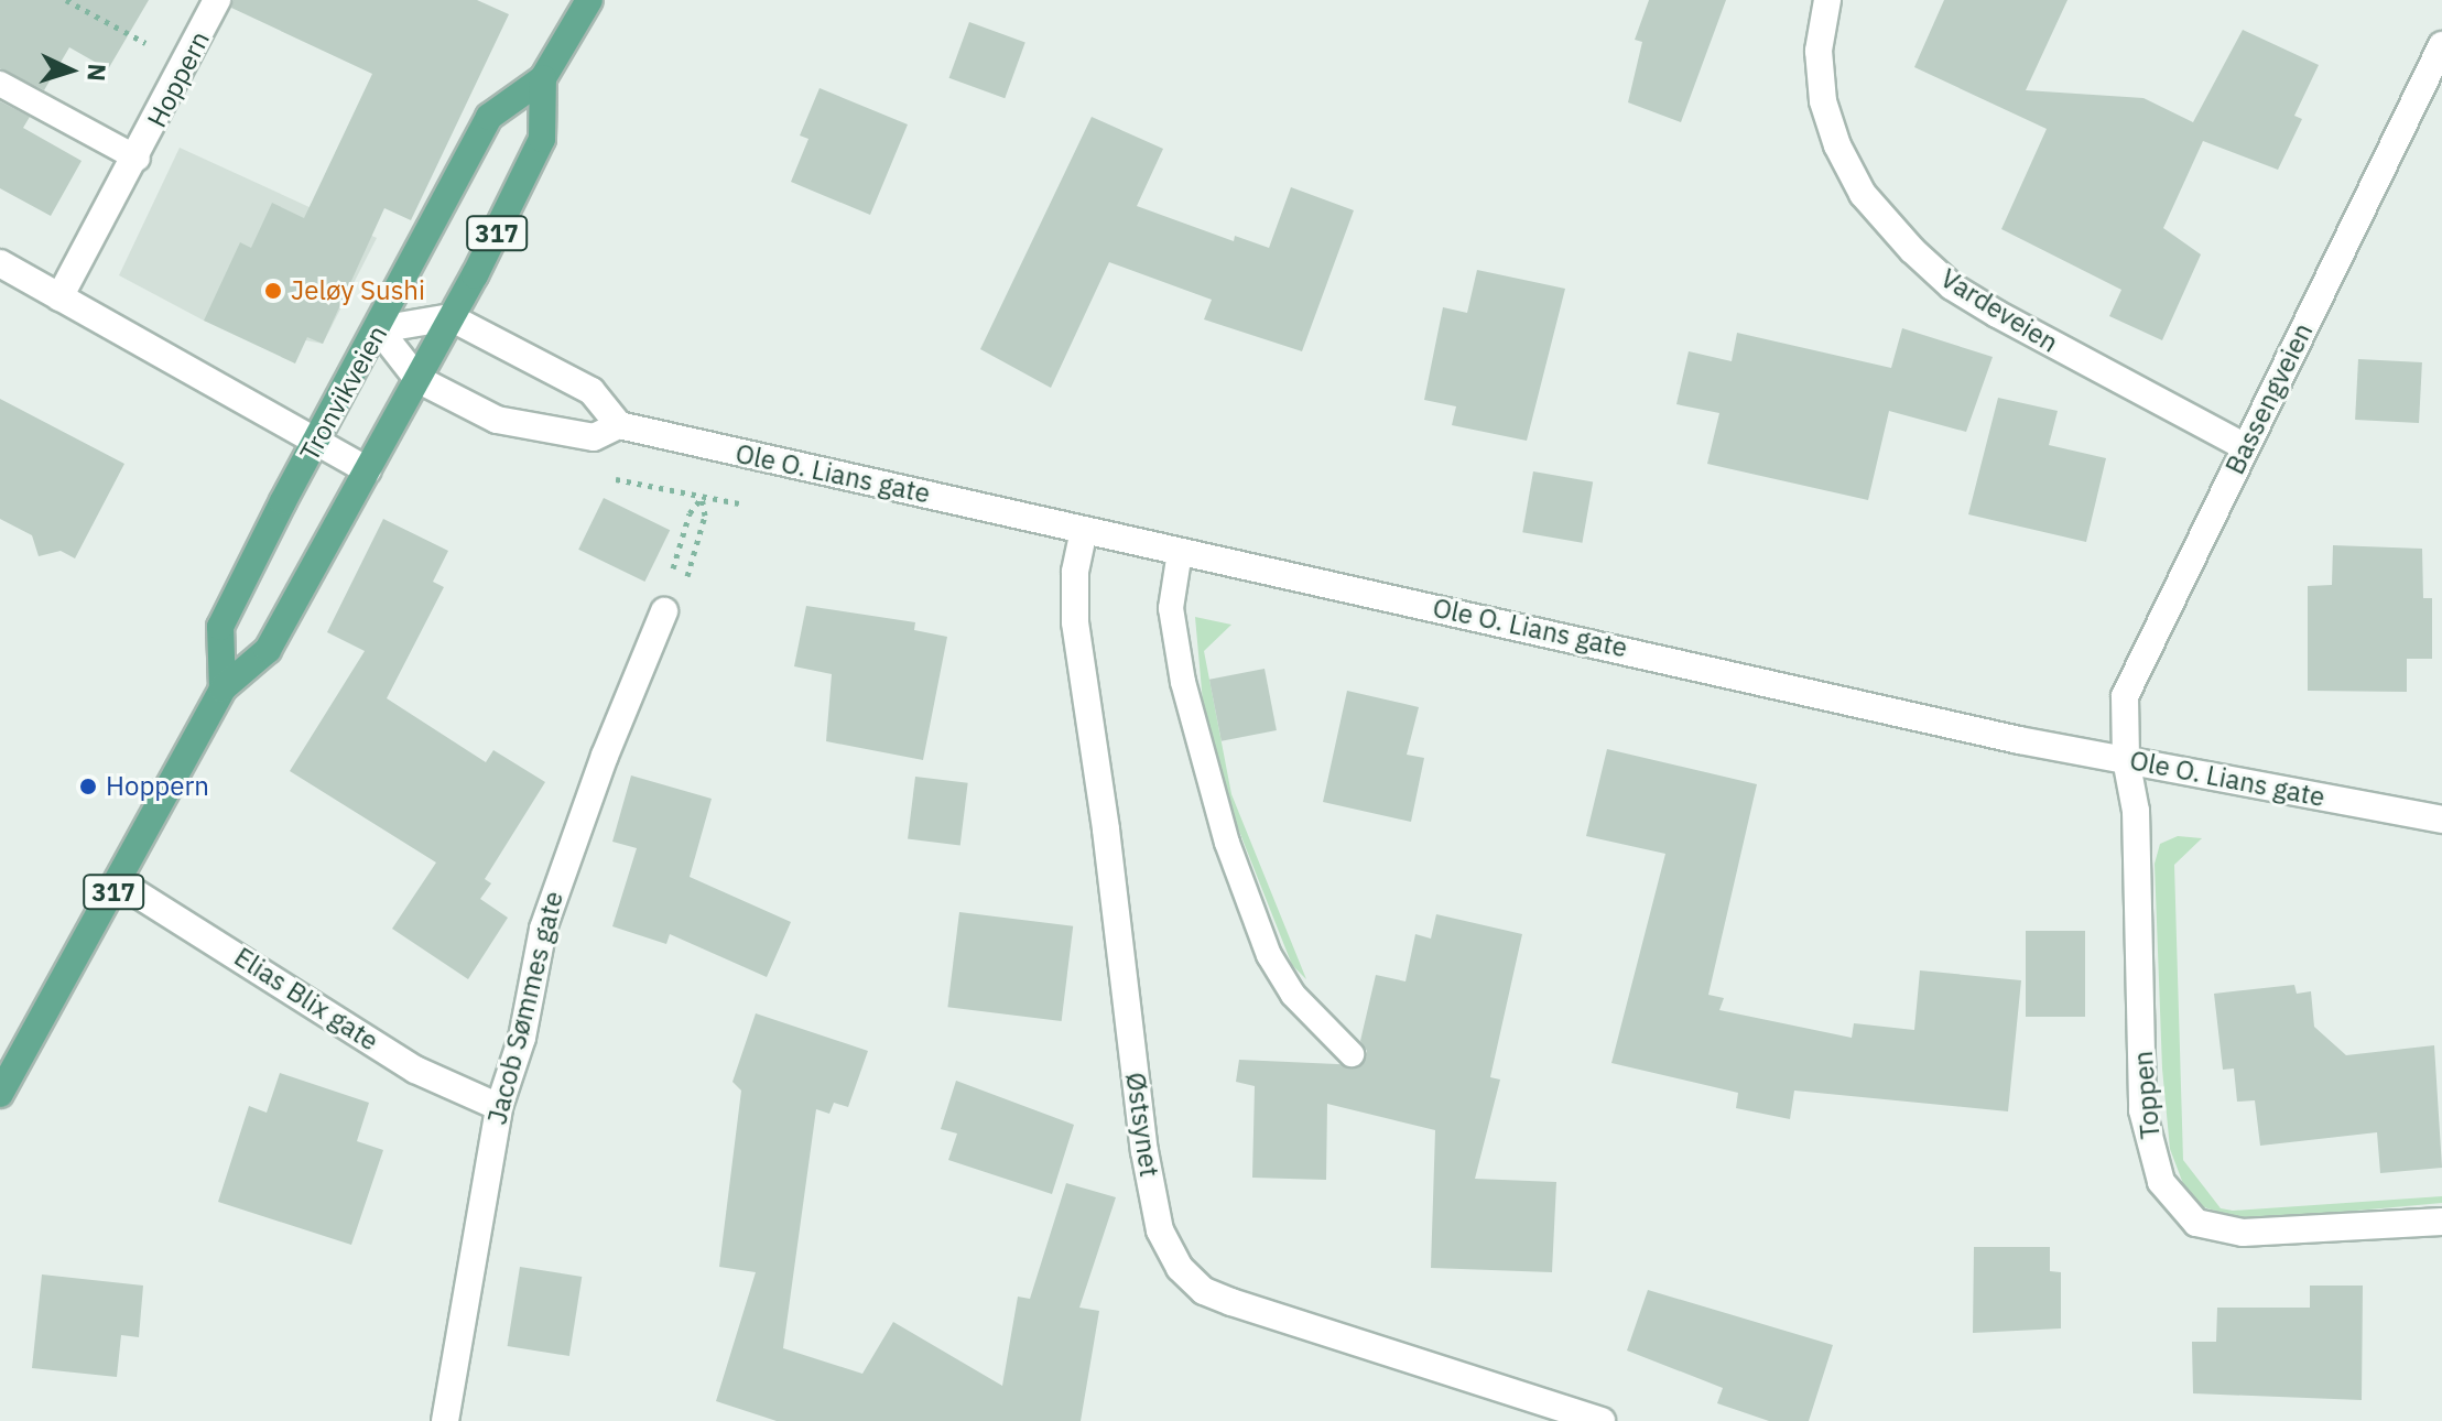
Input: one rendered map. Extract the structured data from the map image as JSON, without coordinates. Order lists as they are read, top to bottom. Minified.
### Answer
{"streets":{"main road":["317","Tronvikveien"],"street":["Hoppern","Vardeveien","Bassengveien","Ole O. Lians gate","Elias Blix gate","Jacob Sømmes gate","Toppen","Østsynet"]},"crossings":[["Vardeveien","Bassengveien"],["Tronvikveien","Ole O. Lians gate"],["Tronvikveien","Elias Blix gate"],["Bassengveien","Ole O. Lians gate"],["Bassengveien","Toppen"],["Ole O. Lians gate","Toppen"],["Ole O. Lians gate","Østsynet"],["Elias Blix gate","Jacob Sømmes gate"]],"places":["Jeløy Sushi","Hoppern"],"north":"right"}
